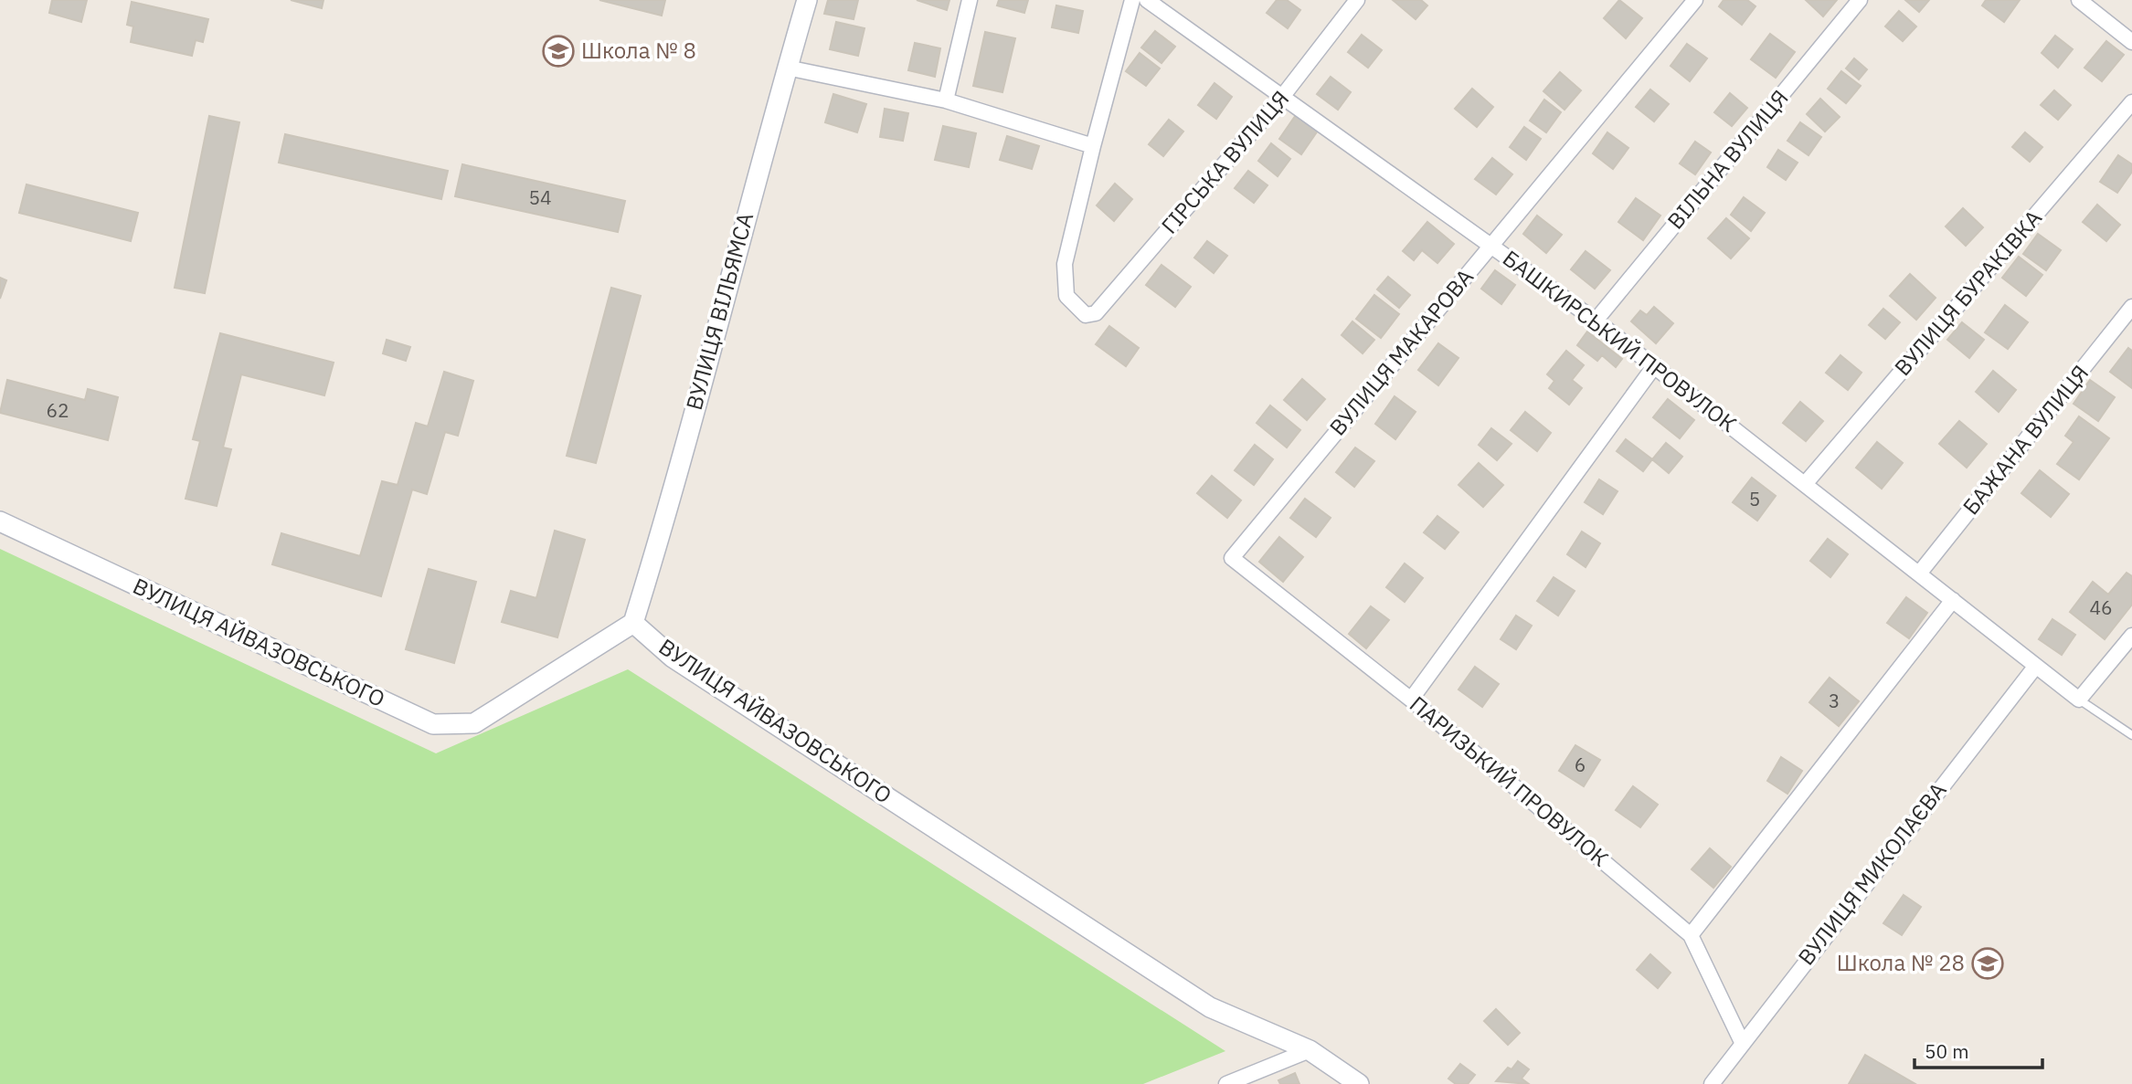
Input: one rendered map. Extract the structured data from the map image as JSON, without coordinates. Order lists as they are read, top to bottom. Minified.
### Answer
{"streets":{"street":["ВІЛЬНА ВУЛИЦЯ","ГІРСЬКА ВУЛИЦЯ","ВУЛИЦЯ БУРАКІВКА","ВУЛИЦЯ ВІЛЬЯМСА","БАШКИРСЬКИЙ ПРОВУЛОК","ВУЛИЦЯ МАКАРОВА","БАЖАНА ВУЛИЦЯ","ВУЛИЦЯ АЙВАЗОВСЬКОГО","ПАРИЗЬКИЙ ПРОВУЛОК","ВУЛИЦЯ МИКОЛАЄВА"]},"crossings":[["ВІЛЬНА ВУЛИЦЯ","БАШКИРСЬКИЙ ПРОВУЛОК"],["ГІРСЬКА ВУЛИЦЯ","БАШКИРСЬКИЙ ПРОВУЛОК"],["ВУЛИЦЯ БУРАКІВКА","БАШКИРСЬКИЙ ПРОВУЛОК"],["ВУЛИЦЯ ВІЛЬЯМСА","ВУЛИЦЯ АЙВАЗОВСЬКОГО"],["БАШКИРСЬКИЙ ПРОВУЛОК","ВУЛИЦЯ МАКАРОВА"],["БАШКИРСЬКИЙ ПРОВУЛОК","БАЖАНА ВУЛИЦЯ"],["БАШКИРСЬКИЙ ПРОВУЛОК","ВУЛИЦЯ МИКОЛАЄВА"],["ВУЛИЦЯ МАКАРОВА","ПАРИЗЬКИЙ ПРОВУЛОК"],["ПАРИЗЬКИЙ ПРОВУЛОК","ВУЛИЦЯ МИКОЛАЄВА"]],"places":{"school or university":["Школа № 8","Школа № 28"]},"house_numbers":["54","62","5","46","3","6"],"scale_bar":"50 m"}
